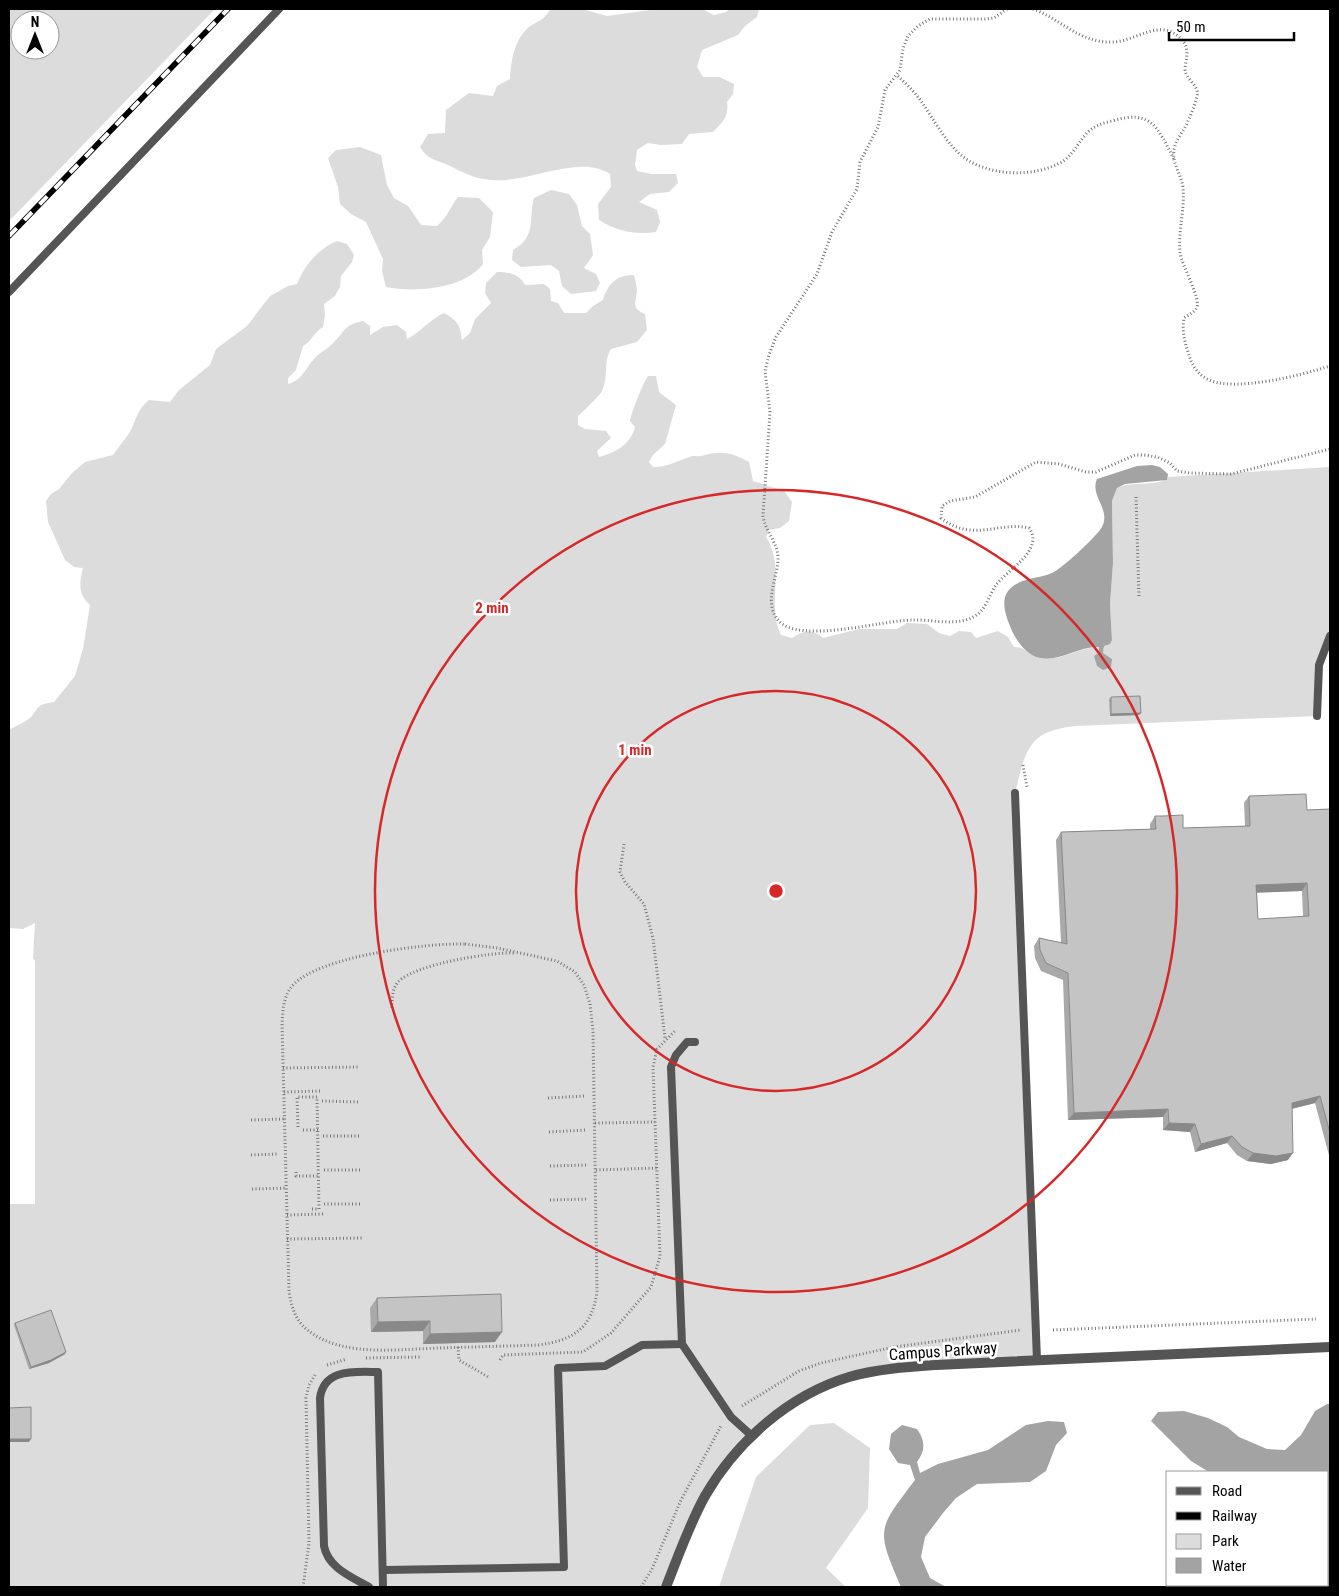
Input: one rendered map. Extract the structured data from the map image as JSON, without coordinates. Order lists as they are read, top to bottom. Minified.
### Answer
{"streets":{"street":["Campus Parkway"]},"legend":["Road","Railway","Park","Water"],"scale_bar":"50 m","north":"top","rings":["2 min","1 min"]}
